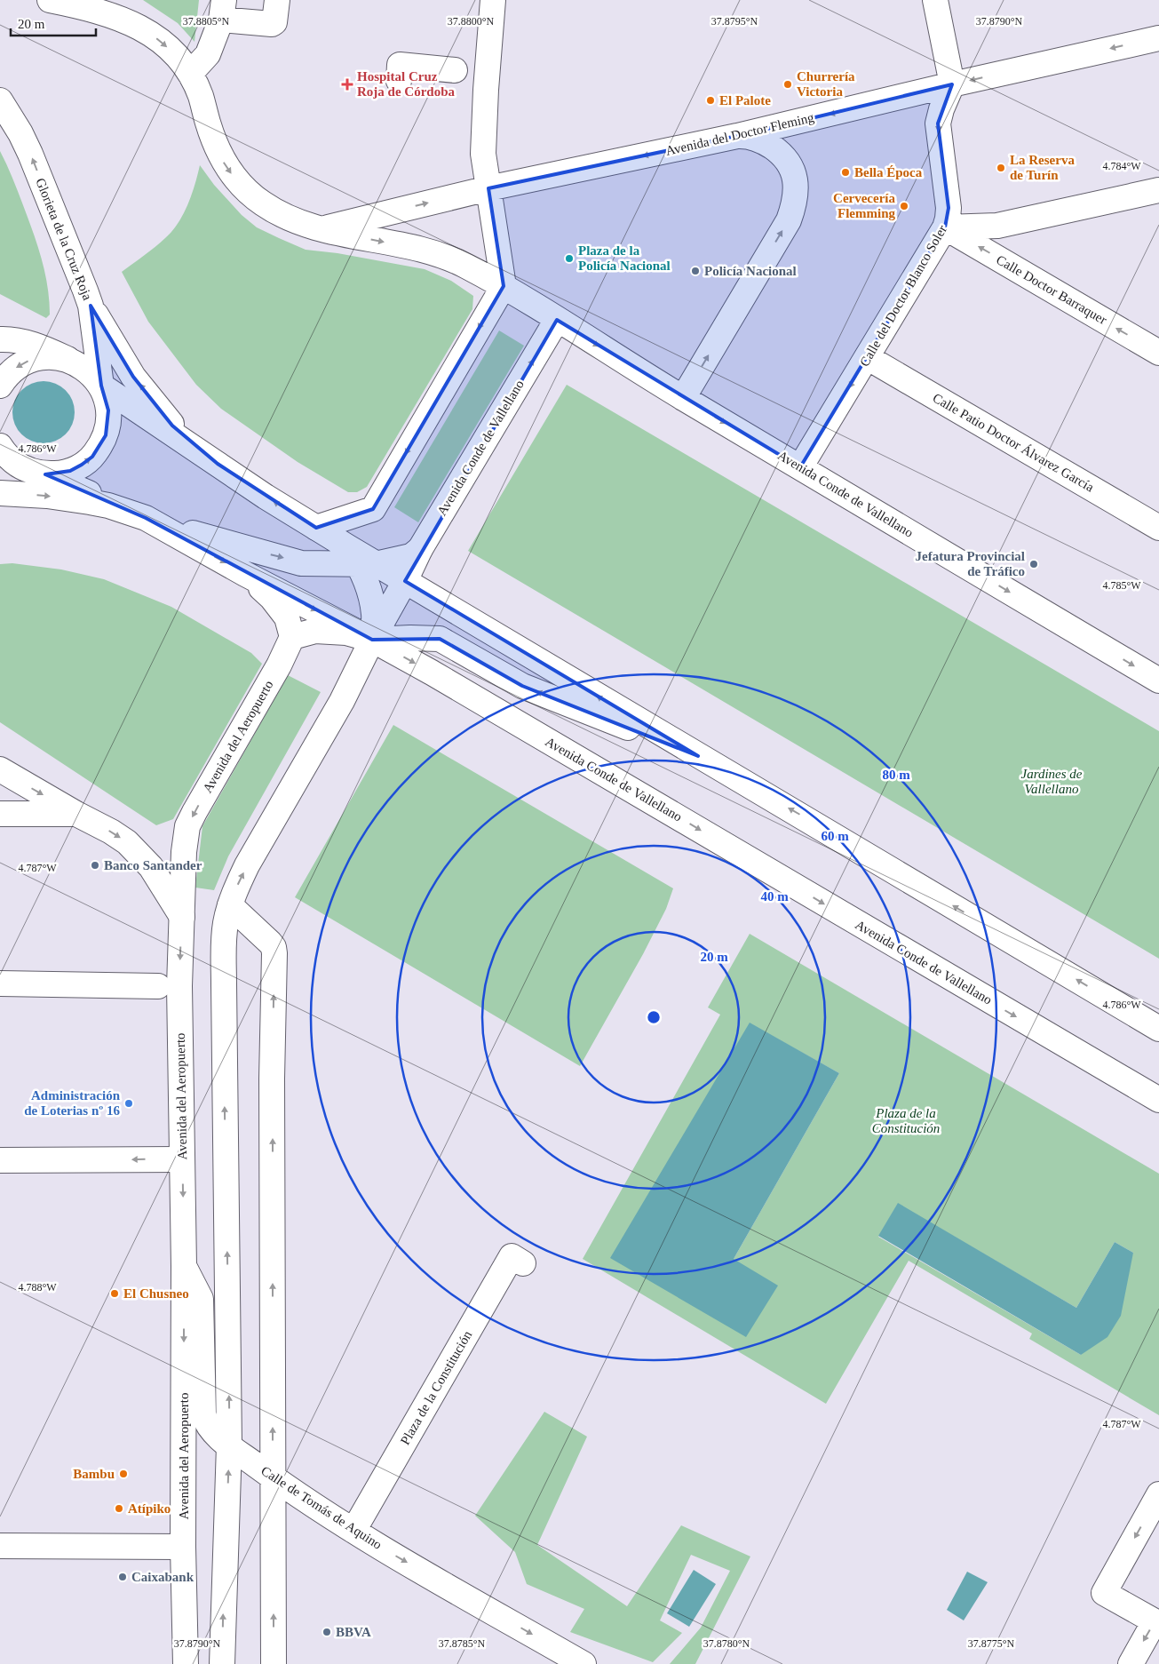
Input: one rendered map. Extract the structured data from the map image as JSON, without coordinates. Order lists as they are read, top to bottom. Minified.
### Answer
{"streets":{"street":["Avenida del Doctor Fleming","Glorieta de la Cruz Roja","Calle Doctor Barraquer","Calle del Doctor Blanco Soler","Calle Patio Doctor Álvarez García","Avenida Conde de Vallellano","Avenida del Aeropuerto","Plaza de la Constitución","Calle de Tomás de Aquino"]},"crossings":[["Avenida del Doctor Fleming","Calle del Doctor Blanco Soler"],["Avenida del Doctor Fleming","Avenida Conde de Vallellano"],["Calle Doctor Barraquer","Calle del Doctor Blanco Soler"],["Calle del Doctor Blanco Soler","Calle Patio Doctor Álvarez García"],["Calle del Doctor Blanco Soler","Avenida Conde de Vallellano"],["Avenida del Aeropuerto","Calle de Tomás de Aquino"],["Plaza de la Constitución","Calle de Tomás de Aquino"]],"one_way":["Glorieta de la Cruz Roja","Calle Doctor Barraquer","Calle del Doctor Blanco Soler","Calle de Tomás de Aquino"],"parks":["Jardines de Vallellano","Plaza de la Constitución"],"places":{"health":["Hospital Cruz Roja de Córdoba"],"other":["Churrería Victoria","El Palote","La Reserva de Turín","Bella Época","Cervecería Flemming","Plaza de la Policía Nacional","Policía Nacional","Jefatura Provincial de Tráfico","Banco Santander","Administración de Loterias nº 16","El Chusneo","Bambu","Atípiko","Caixabank","BBVA"]},"scale_bar":"20 m","coordinates":["37.8805°N","37.8800°N","37.8795°N","37.8790°N","4.784°W","4.786°W","4.785°W","4.787°W","4.788°W","37.8785°N","37.8780°N","37.8775°N"],"rings":["80 m","60 m","40 m","20 m"]}
